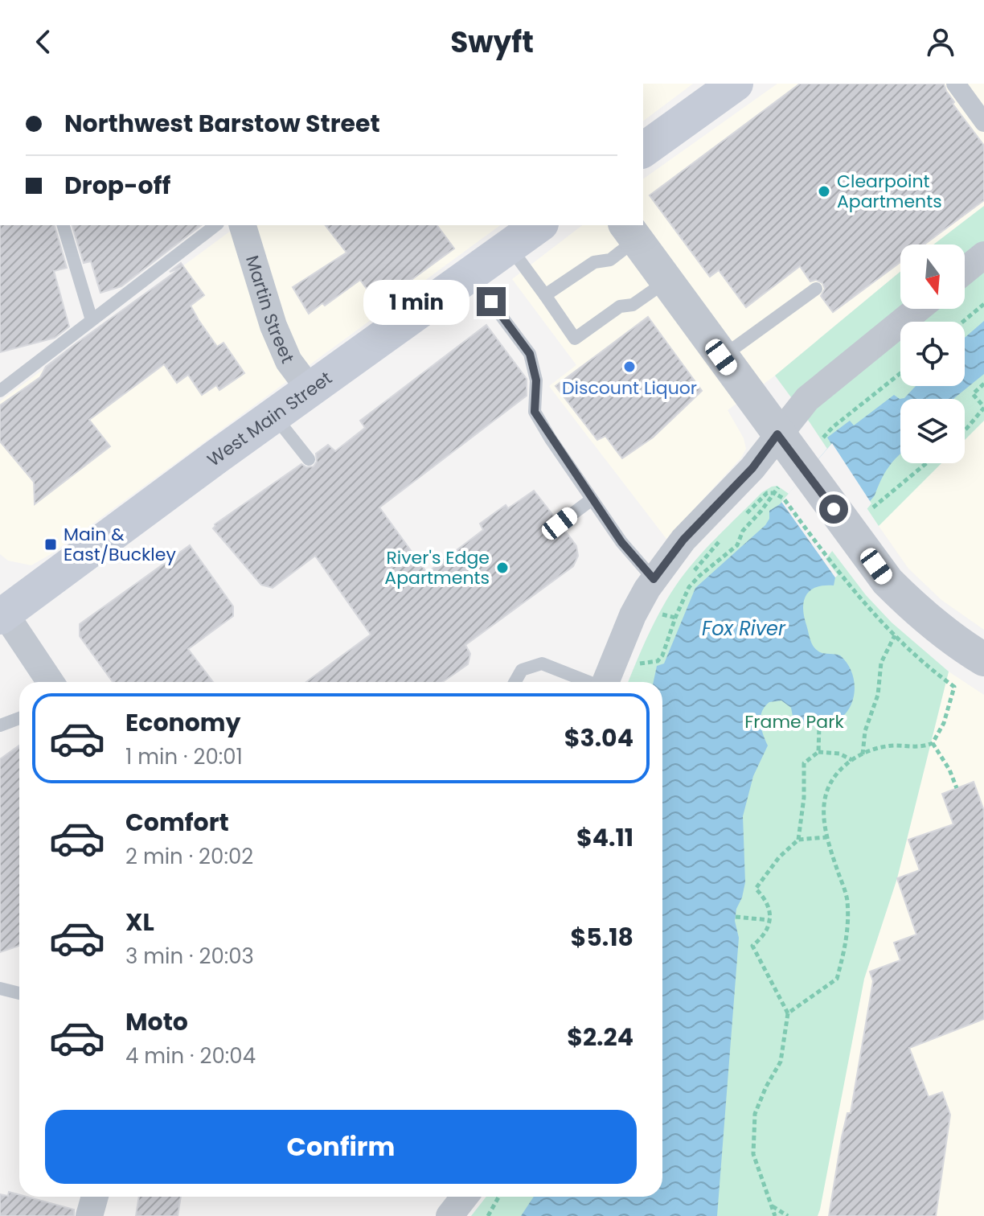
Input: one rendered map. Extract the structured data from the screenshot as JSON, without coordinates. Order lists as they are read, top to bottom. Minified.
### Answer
{"streets":{"main road":["West Main Street"],"street":["Martin Street"]},"crossings":[["Martin Street","West Main Street"]],"water":["Fox River"],"parks":["Frame Park"],"places":{"other":["Clearpoint Apartments","Discount Liquor","River's Edge Apartments"],"transit":["Main & East/Buckley"]},"north":"bottom","page":{"header":"Swyft","banner":["Northwest Barstow Street","Drop-off"],"bubble":"1 min","list":[{"name":"Economy","note":"1 min · 20:01","value":"$3.04"},{"name":"Comfort","note":"2 min · 20:02","value":"$4.11"},{"name":"XL","note":"3 min · 20:03","value":"$5.18"},{"name":"Moto","note":"4 min · 20:04","value":"$2.24"}],"buttons":"Confirm"}}
